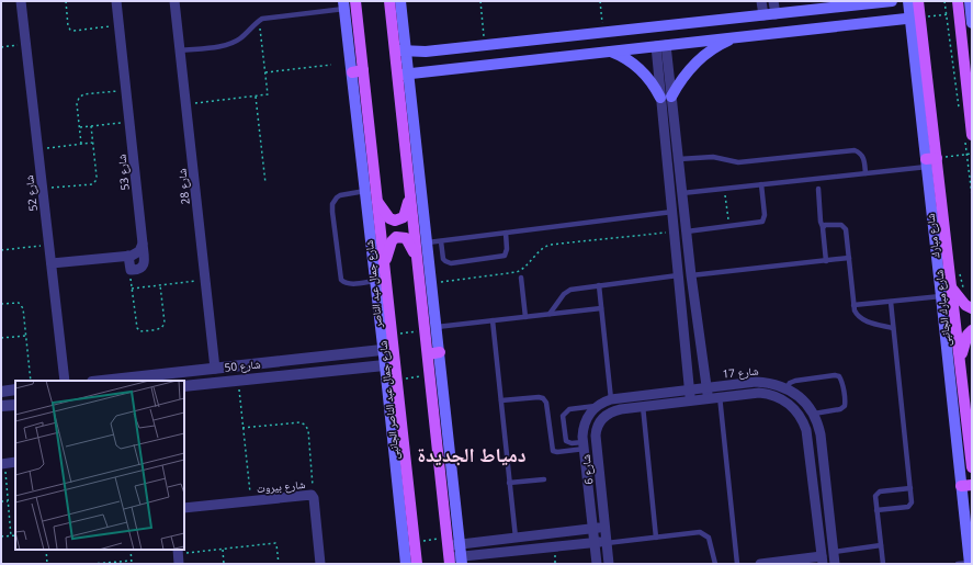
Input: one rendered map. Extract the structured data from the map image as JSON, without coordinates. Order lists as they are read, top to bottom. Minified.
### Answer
{"streets":{"main road":["شارع مبارك","شارع جمال عبد الناصر","شارع مبارك الجانبى","شارع جمال عبد الناصر الجانبى"],"street":["شارع 53","شارع 28","شارع 52","شارع 50","شارع 17","شارع 6","شارع بيروت"]},"crossings":[["شارع 28","شارع 50"],["شارع مبارك","شارع مبارك الجانبى"],["شارع جمال عبد الناصر","شارع 50"],["شارع جمال عبد الناصر","شارع جمال عبد الناصر الجانبى"],["شارع 50","شارع جمال عبد الناصر الجانبى"],["شارع 17","شارع 6"]],"districts":["دمياط الجديدة"]}
